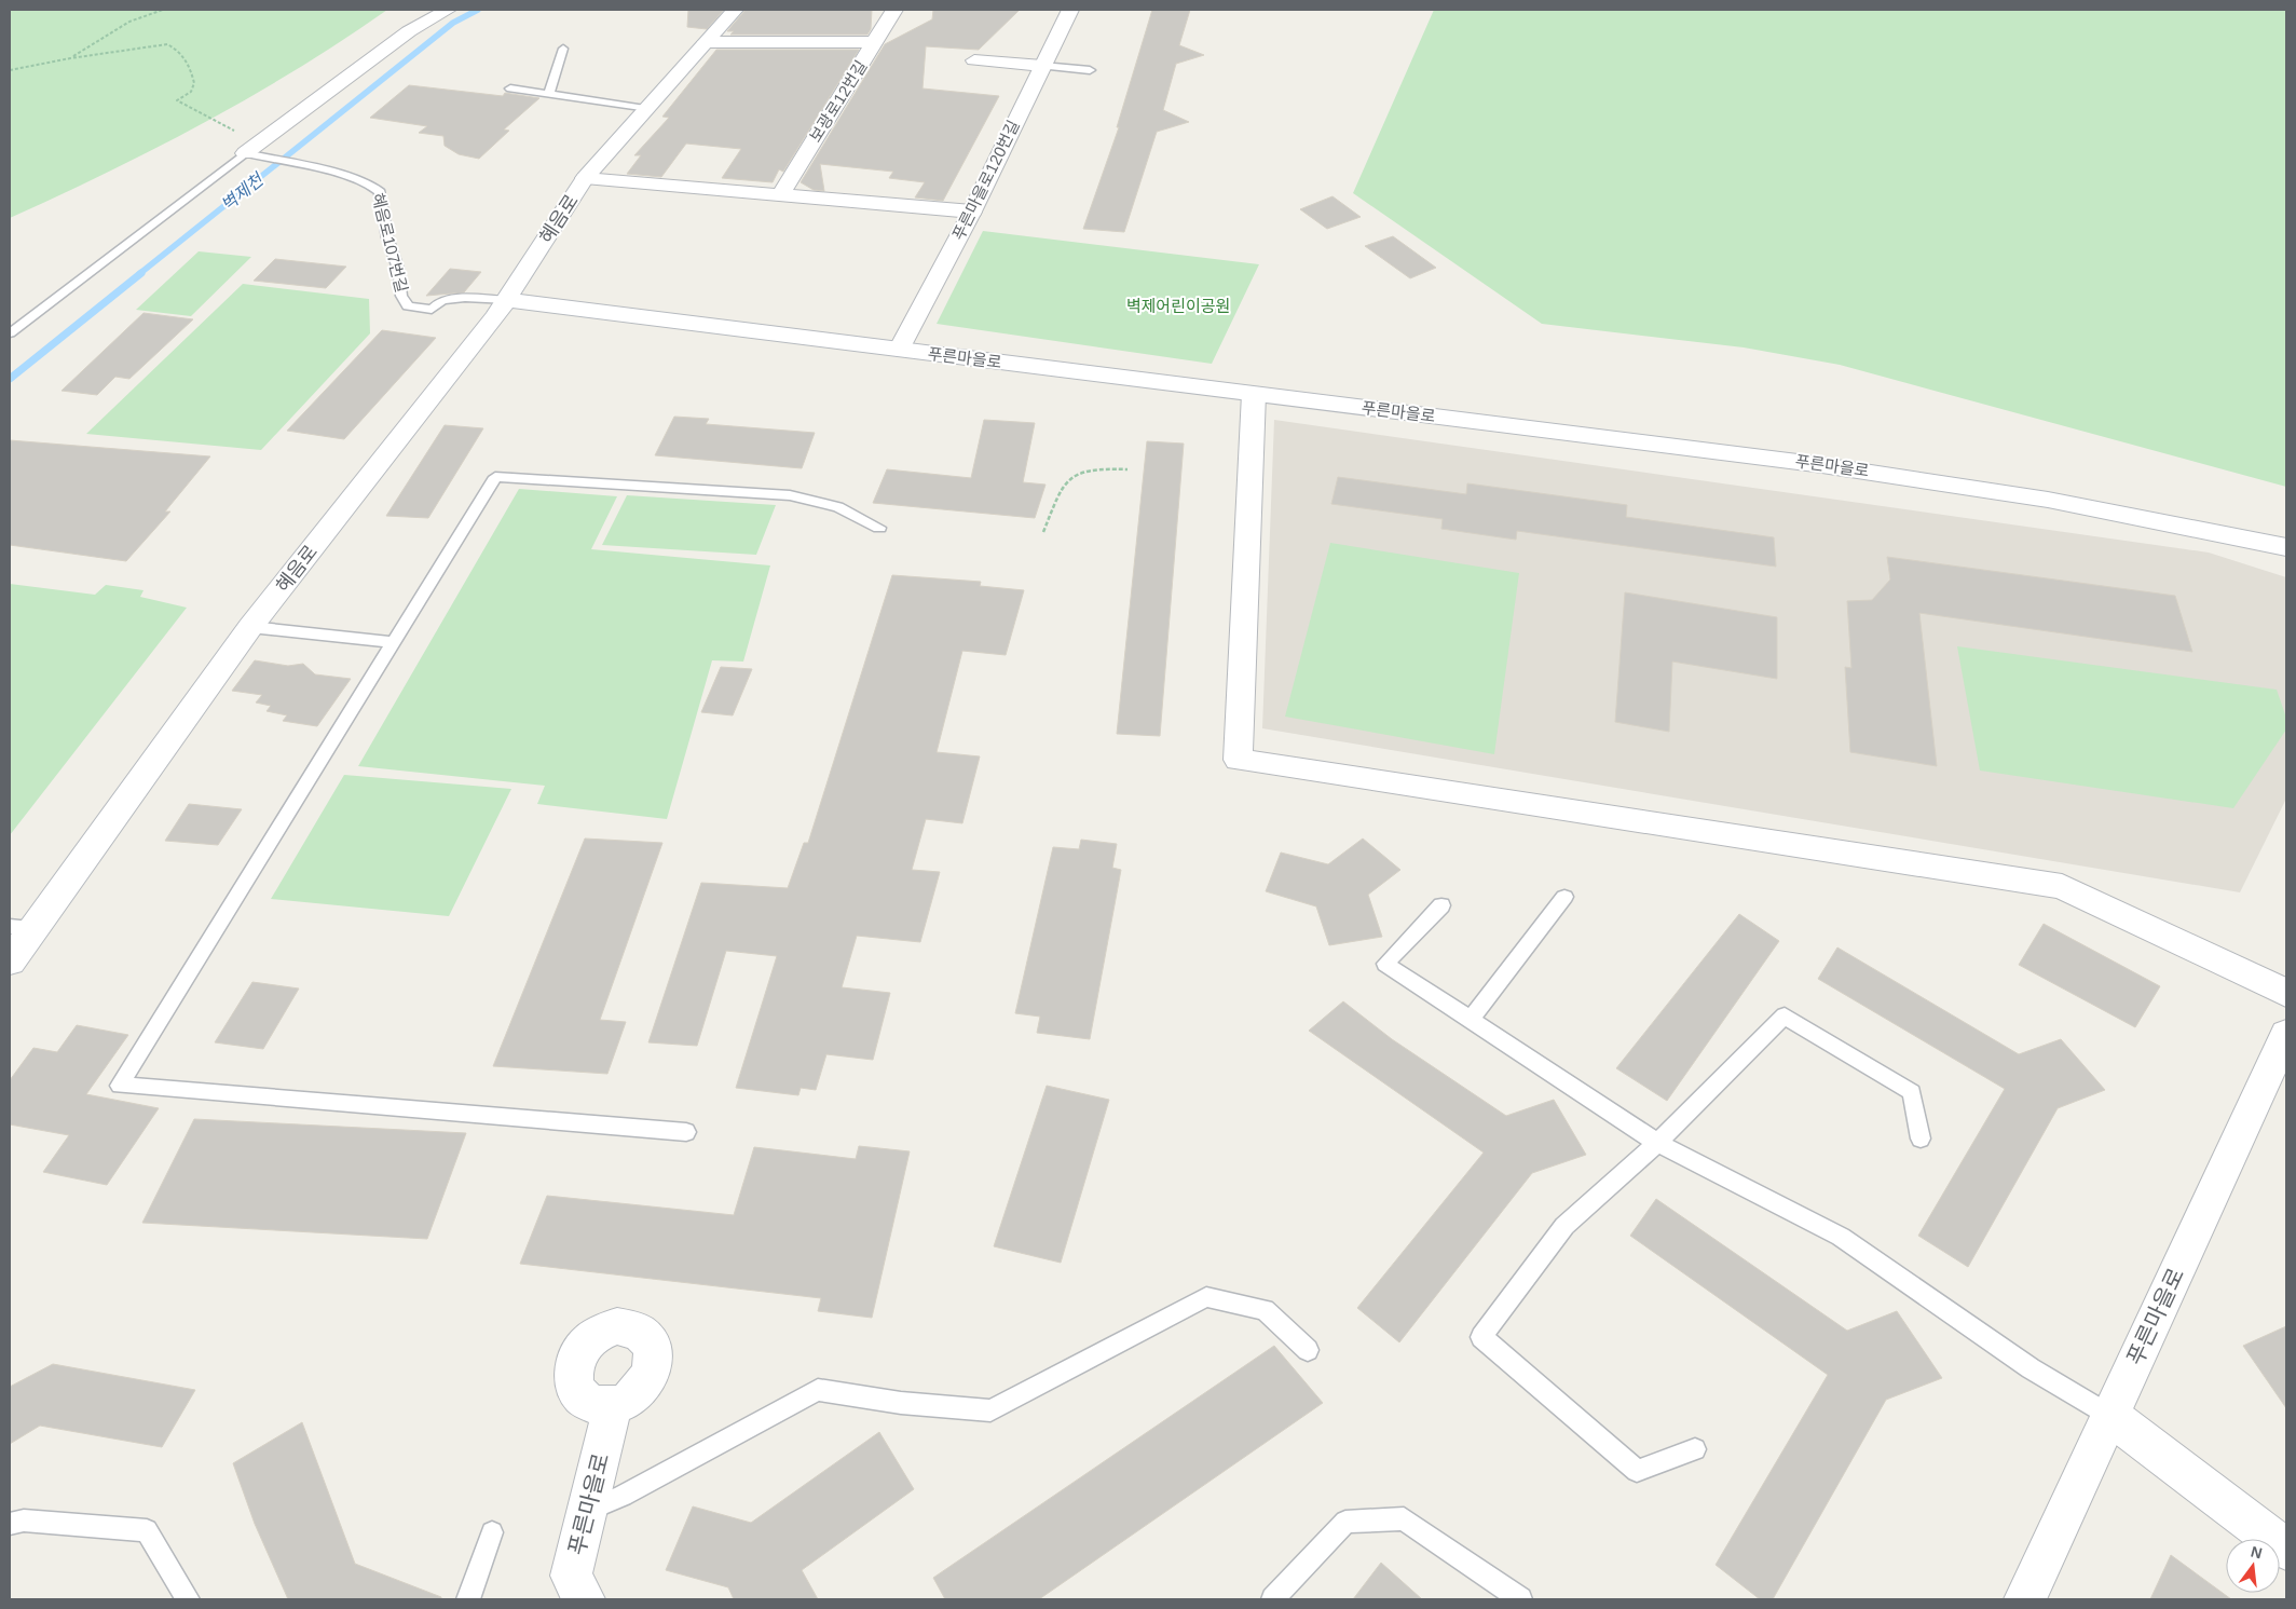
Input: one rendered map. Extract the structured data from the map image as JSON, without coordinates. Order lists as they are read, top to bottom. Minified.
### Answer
{"streets":{"street":["보광로12번길","푸른마을로120번길","혜음로","푸른마을로"],"lane":["혜음로107번길"]},"crossings":[["보광로12번길","혜음로"],["푸른마을로120번길","혜음로"],["푸른마을로120번길","푸른마을로"],["혜음로","혜음로107번길"],["혜음로","푸른마을로"],["혜음로107번길","푸른마을로"]],"water":["벽제천"],"parks":["벽제어린이공원"],"north":"top"}
